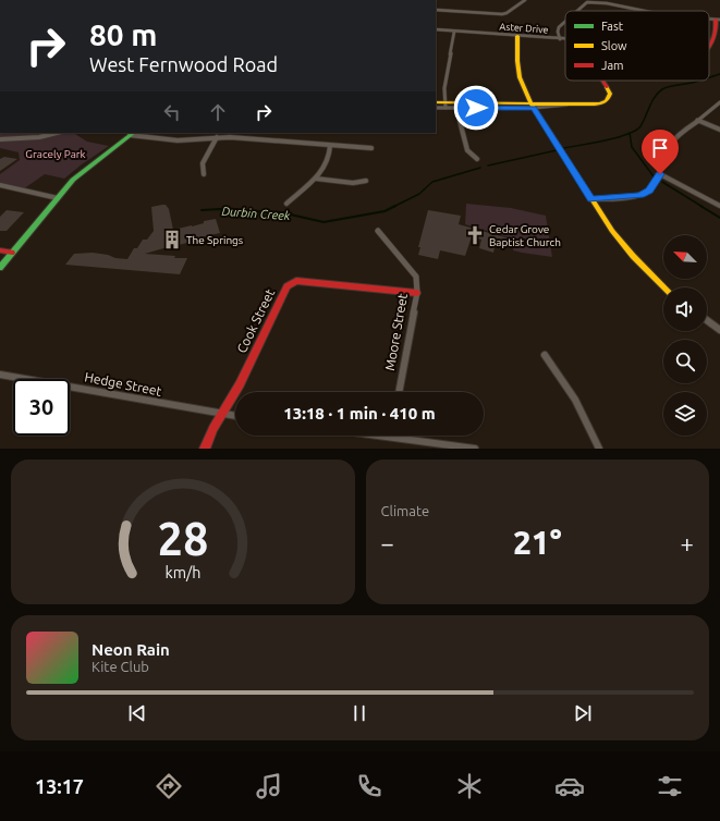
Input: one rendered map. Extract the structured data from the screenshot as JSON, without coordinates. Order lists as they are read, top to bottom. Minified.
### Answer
{"streets":{"street":["Aster Drive","Cook Street","Moore Street","Hedge Street"]},"crossings":[["Cook Street","Moore Street"],["Cook Street","Hedge Street"]],"water":["Durbin Creek"],"parks":["Gracely Park"],"places":{"church":["Cedar Grove Baptist Church"],"building":["The Springs"]},"legend":["Fast","Slow","Jam"],"north":"top left","page":{"turn":["80 m","West Fernwood Road"],"limit":"30","trip":"13:18 · 1 min · 410 m","tile":"Climate","heat":["−","21°","+"],"song":["Neon Rain","Kite Club"],"tabs":"13:17","gauge":["28","km/h"]}}
